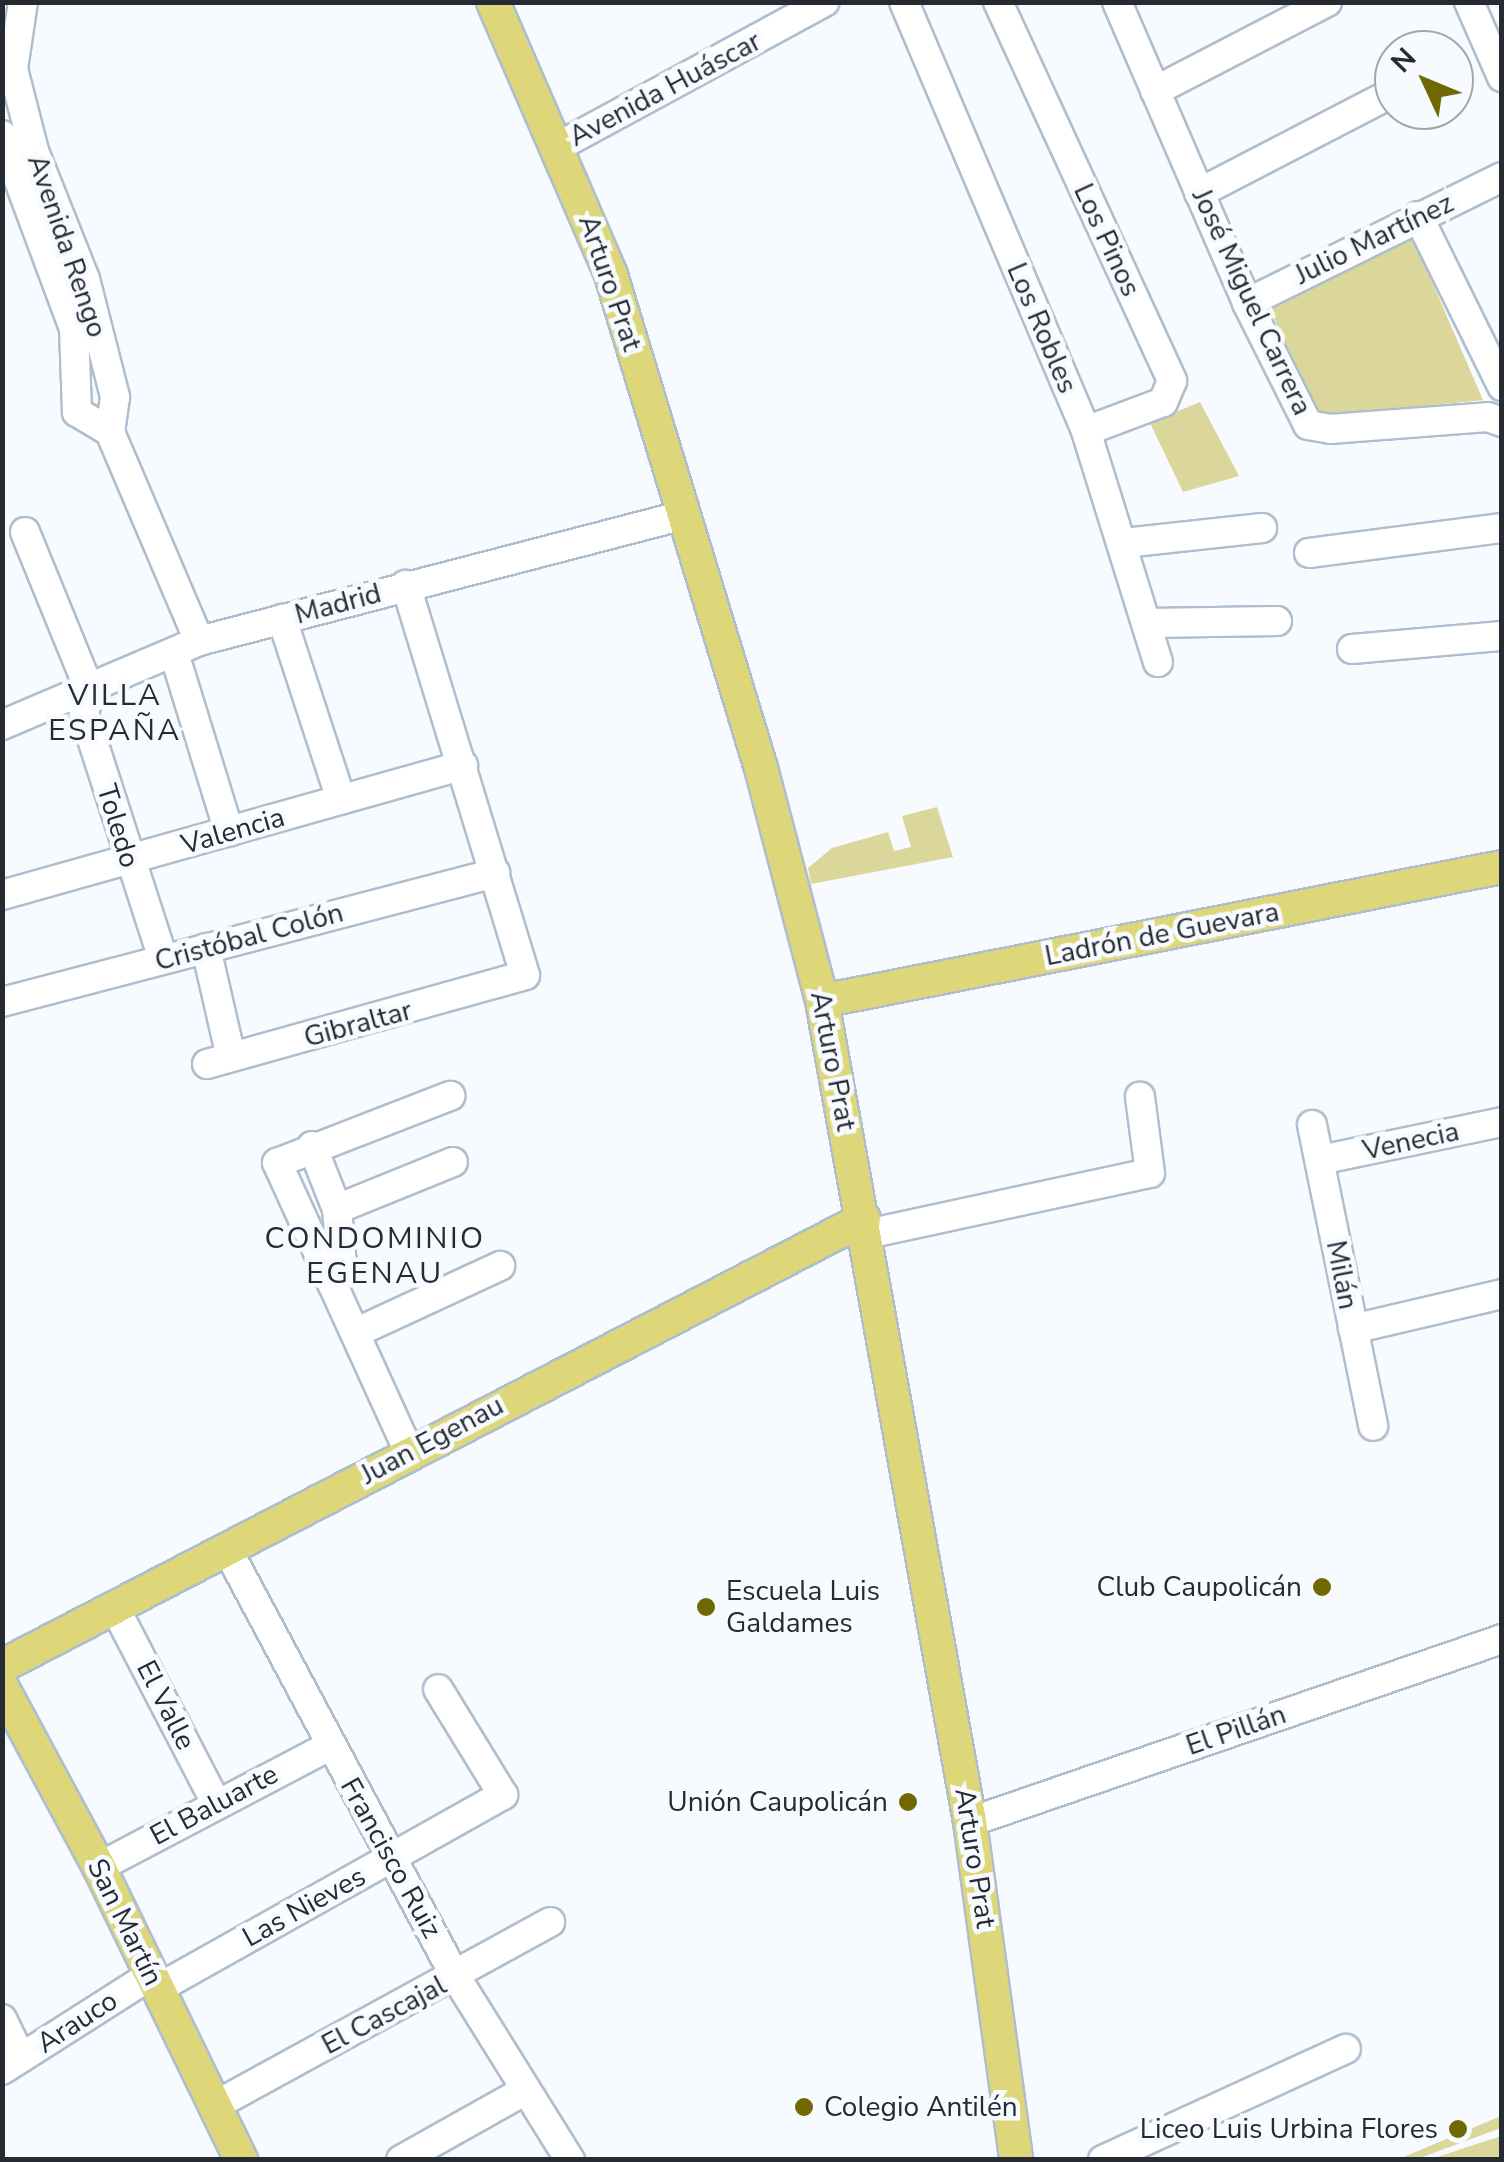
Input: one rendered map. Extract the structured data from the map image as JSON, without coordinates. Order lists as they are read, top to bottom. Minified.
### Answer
{"streets":{"main road":["Arturo Prat","Ladrón de Guevara","Juan Egenau","San Martín"],"street":["Avenida Huáscar","Julio Martínez","Los Pinos","Avenida Rengo","José Miguel Carrera","Los Robles","Madrid","Toledo","Valencia","Cristóbal Colón","Gibraltar","Venecia","Milán","El Valle","El Pillán","El Baluarte","Francisco Ruiz","Las Nieves","El Cascajal","Arauco"]},"crossings":[["Avenida Huáscar","Arturo Prat"],["Julio Martínez","José Miguel Carrera"],["Los Pinos","Los Robles"],["Avenida Rengo","Madrid"],["Avenida Rengo","Valencia"],["Arturo Prat","Madrid"],["Arturo Prat","Ladrón de Guevara"],["Arturo Prat","Juan Egenau"],["Arturo Prat","El Pillán"],["Madrid","Toledo"],["Toledo","Valencia"],["Toledo","Cristóbal Colón"],["Cristóbal Colón","Gibraltar"],["Venecia","Milán"],["Juan Egenau","El Valle"],["Juan Egenau","Francisco Ruiz"],["El Valle","El Baluarte"],["El Baluarte","Francisco Ruiz"],["El Baluarte","San Martín"],["Francisco Ruiz","Las Nieves"],["Francisco Ruiz","El Cascajal"],["Las Nieves","San Martín"],["Las Nieves","Arauco"],["San Martín","El Cascajal"],["San Martín","Arauco"]],"districts":["VILLA ESPAÑA","CONDOMINIO EGENAU"],"places":["Club Caupolicán","Escuela Luis Galdames","Unión Caupolicán","Colegio Antilén","Liceo Luis Urbina Flores"],"north":"top left"}
